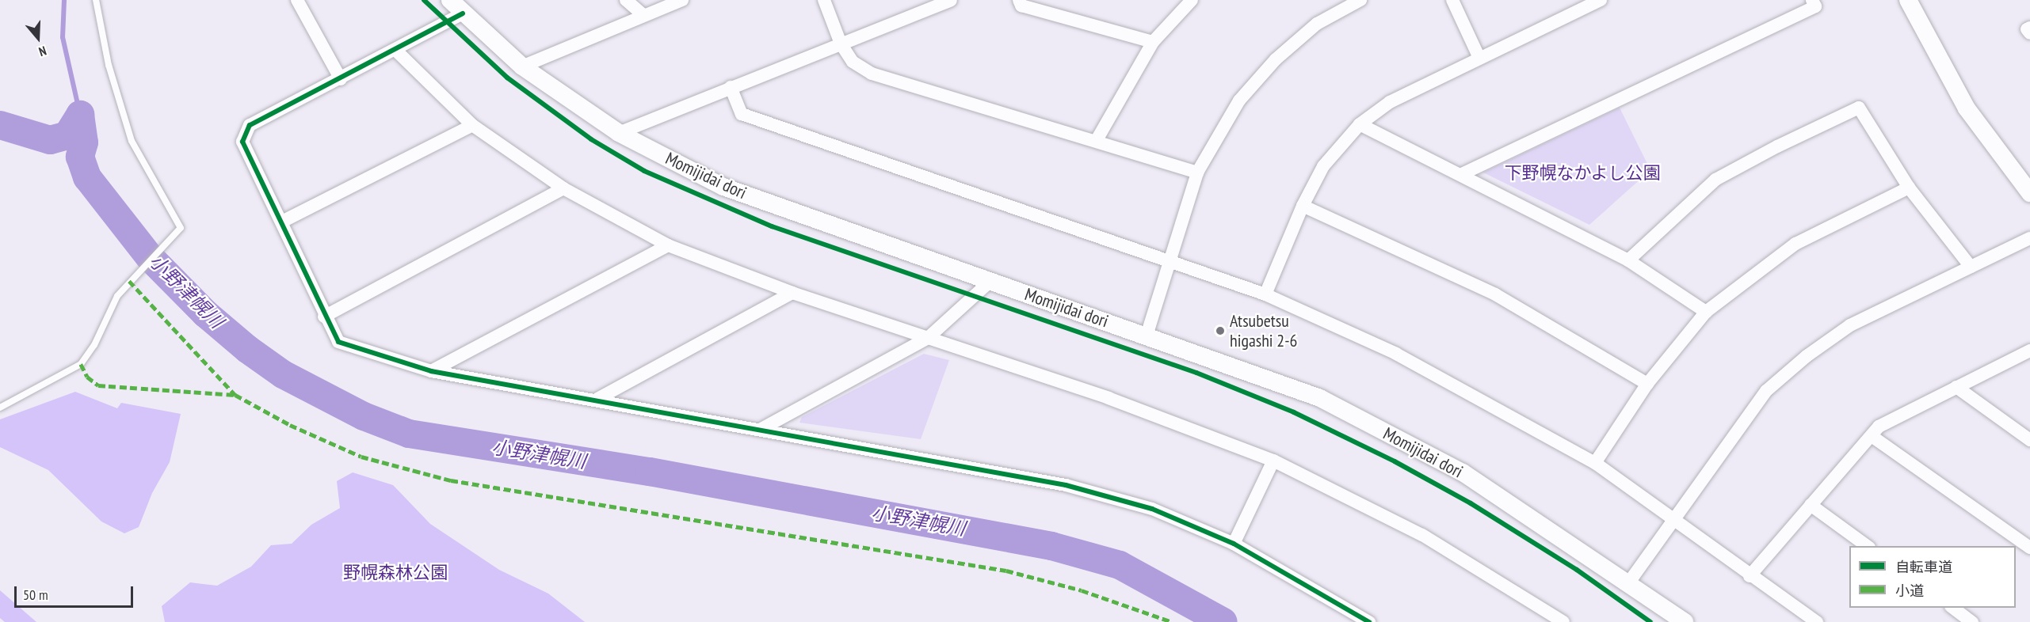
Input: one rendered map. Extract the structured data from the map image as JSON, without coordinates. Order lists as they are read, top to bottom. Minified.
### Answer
{"streets":{"street":["Momijidai dori"]},"water":["小野津幌川"],"parks":["下野幌なかよし公園","野幌森林公園"],"places":["Atsubetsu higashi 2-6"],"legend":["自転車道","小道"],"scale_bar":"50 m","north":"bottom"}
